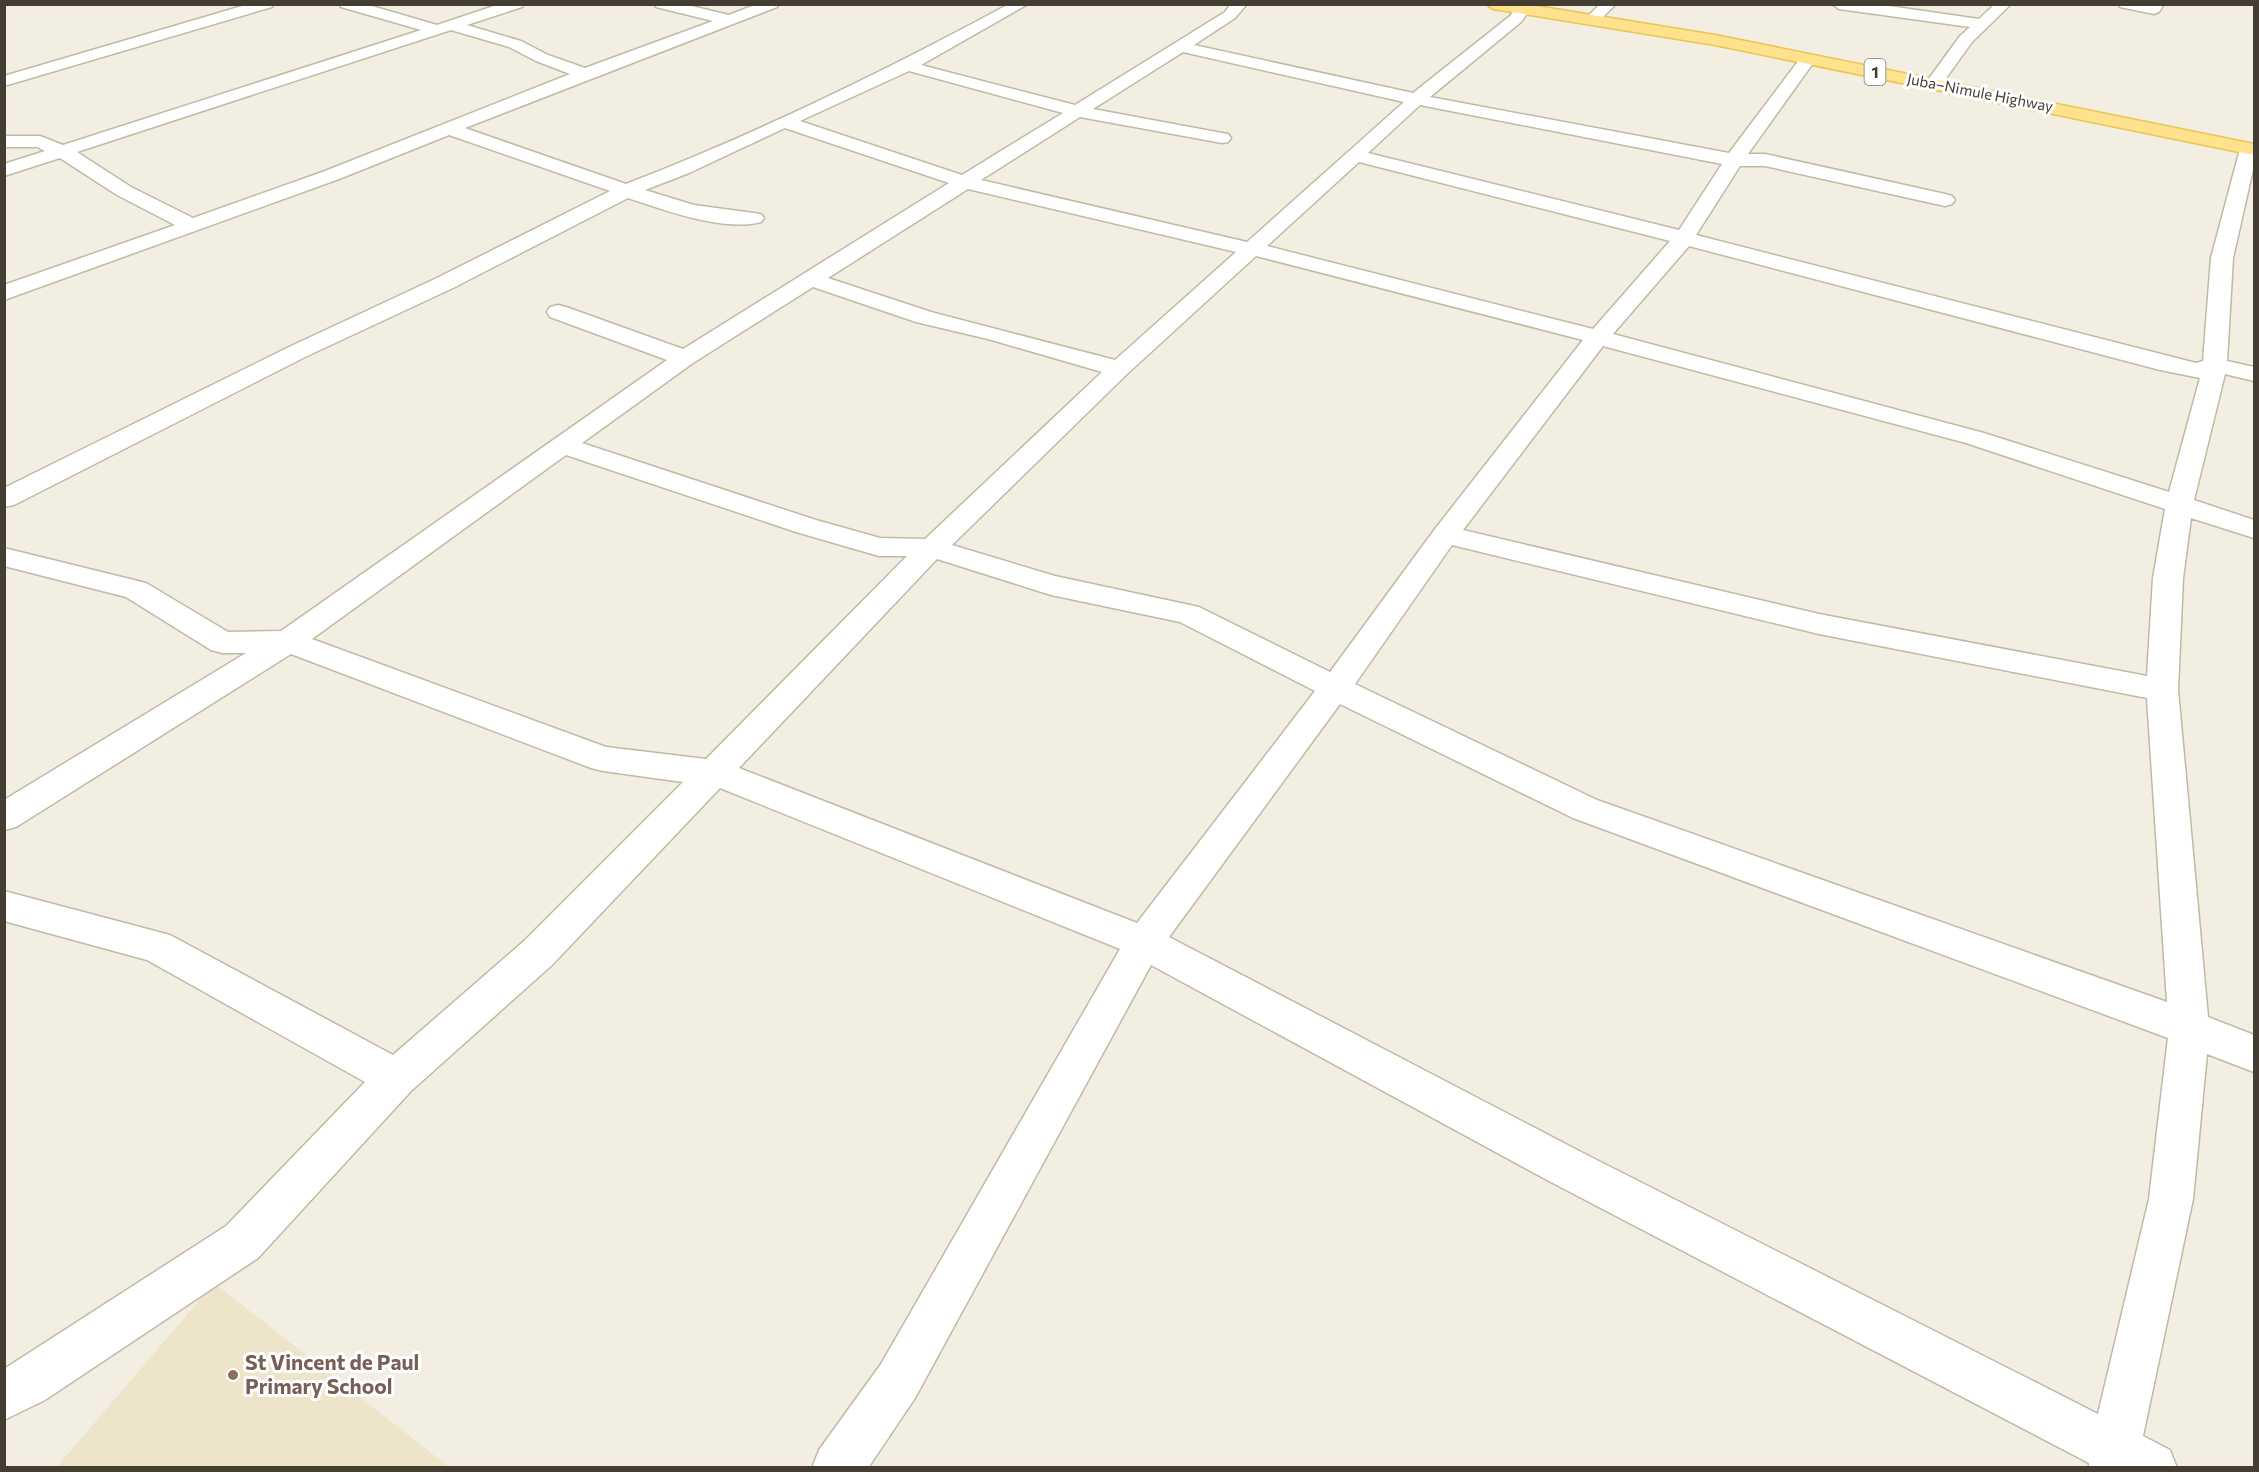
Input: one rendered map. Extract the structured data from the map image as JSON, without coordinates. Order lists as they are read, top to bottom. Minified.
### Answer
{"streets":{"main road":["1","Juba–Nimule Highway"]},"places":["St Vincent de Paul Primary School"]}
